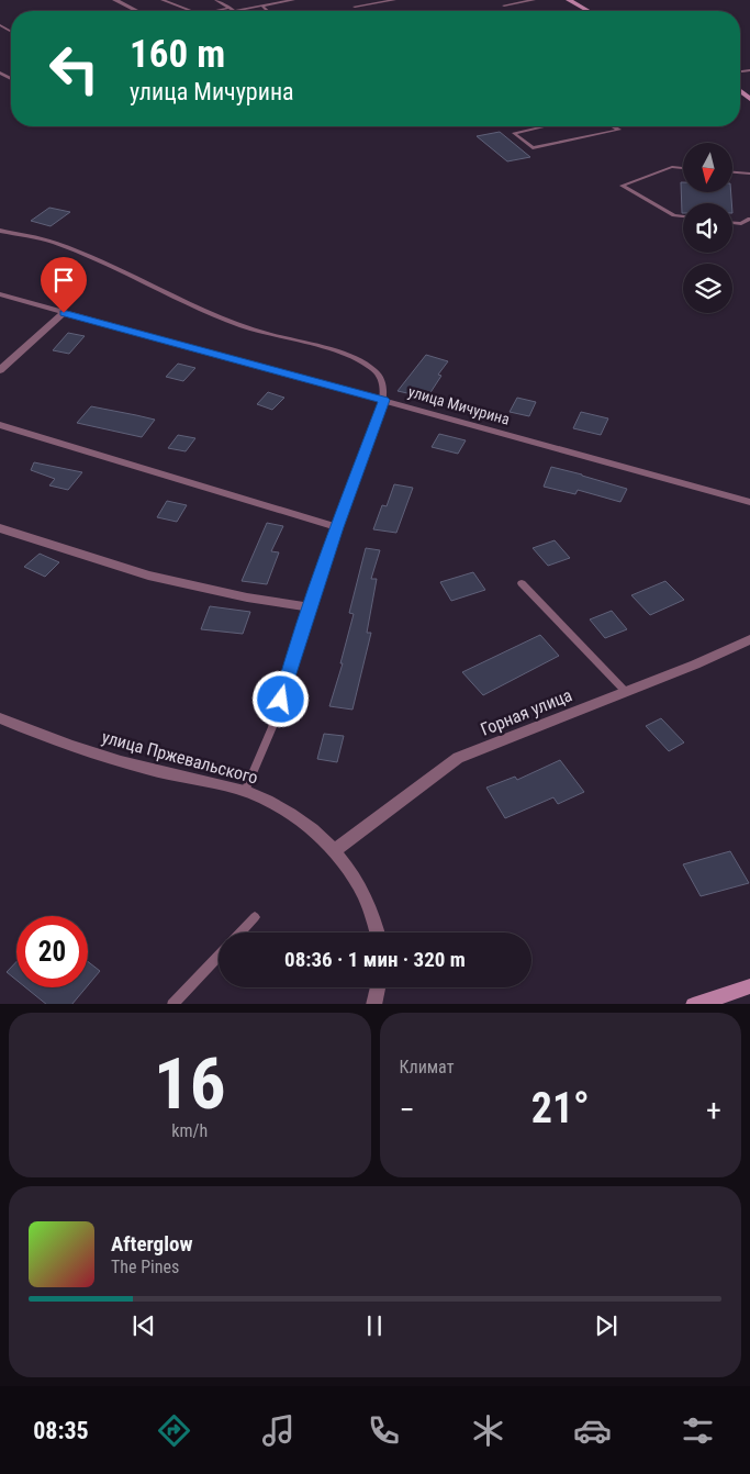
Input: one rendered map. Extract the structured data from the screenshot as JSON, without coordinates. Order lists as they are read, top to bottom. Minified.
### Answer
{"streets":{"street":["улица Мичурина","Горная улица","улица Пржевальского"]},"crossings":[["Горная улица","улица Пржевальского"]],"north":"bottom","page":{"turn":["160 m","улица Мичурина"],"limit":"20","trip":"08:36 · 1 мин · 320 m","tile":[["16","km/h"],"Климат"],"heat":["−","21°","+"],"song":["Afterglow","The Pines"],"tabs":"08:35"}}
